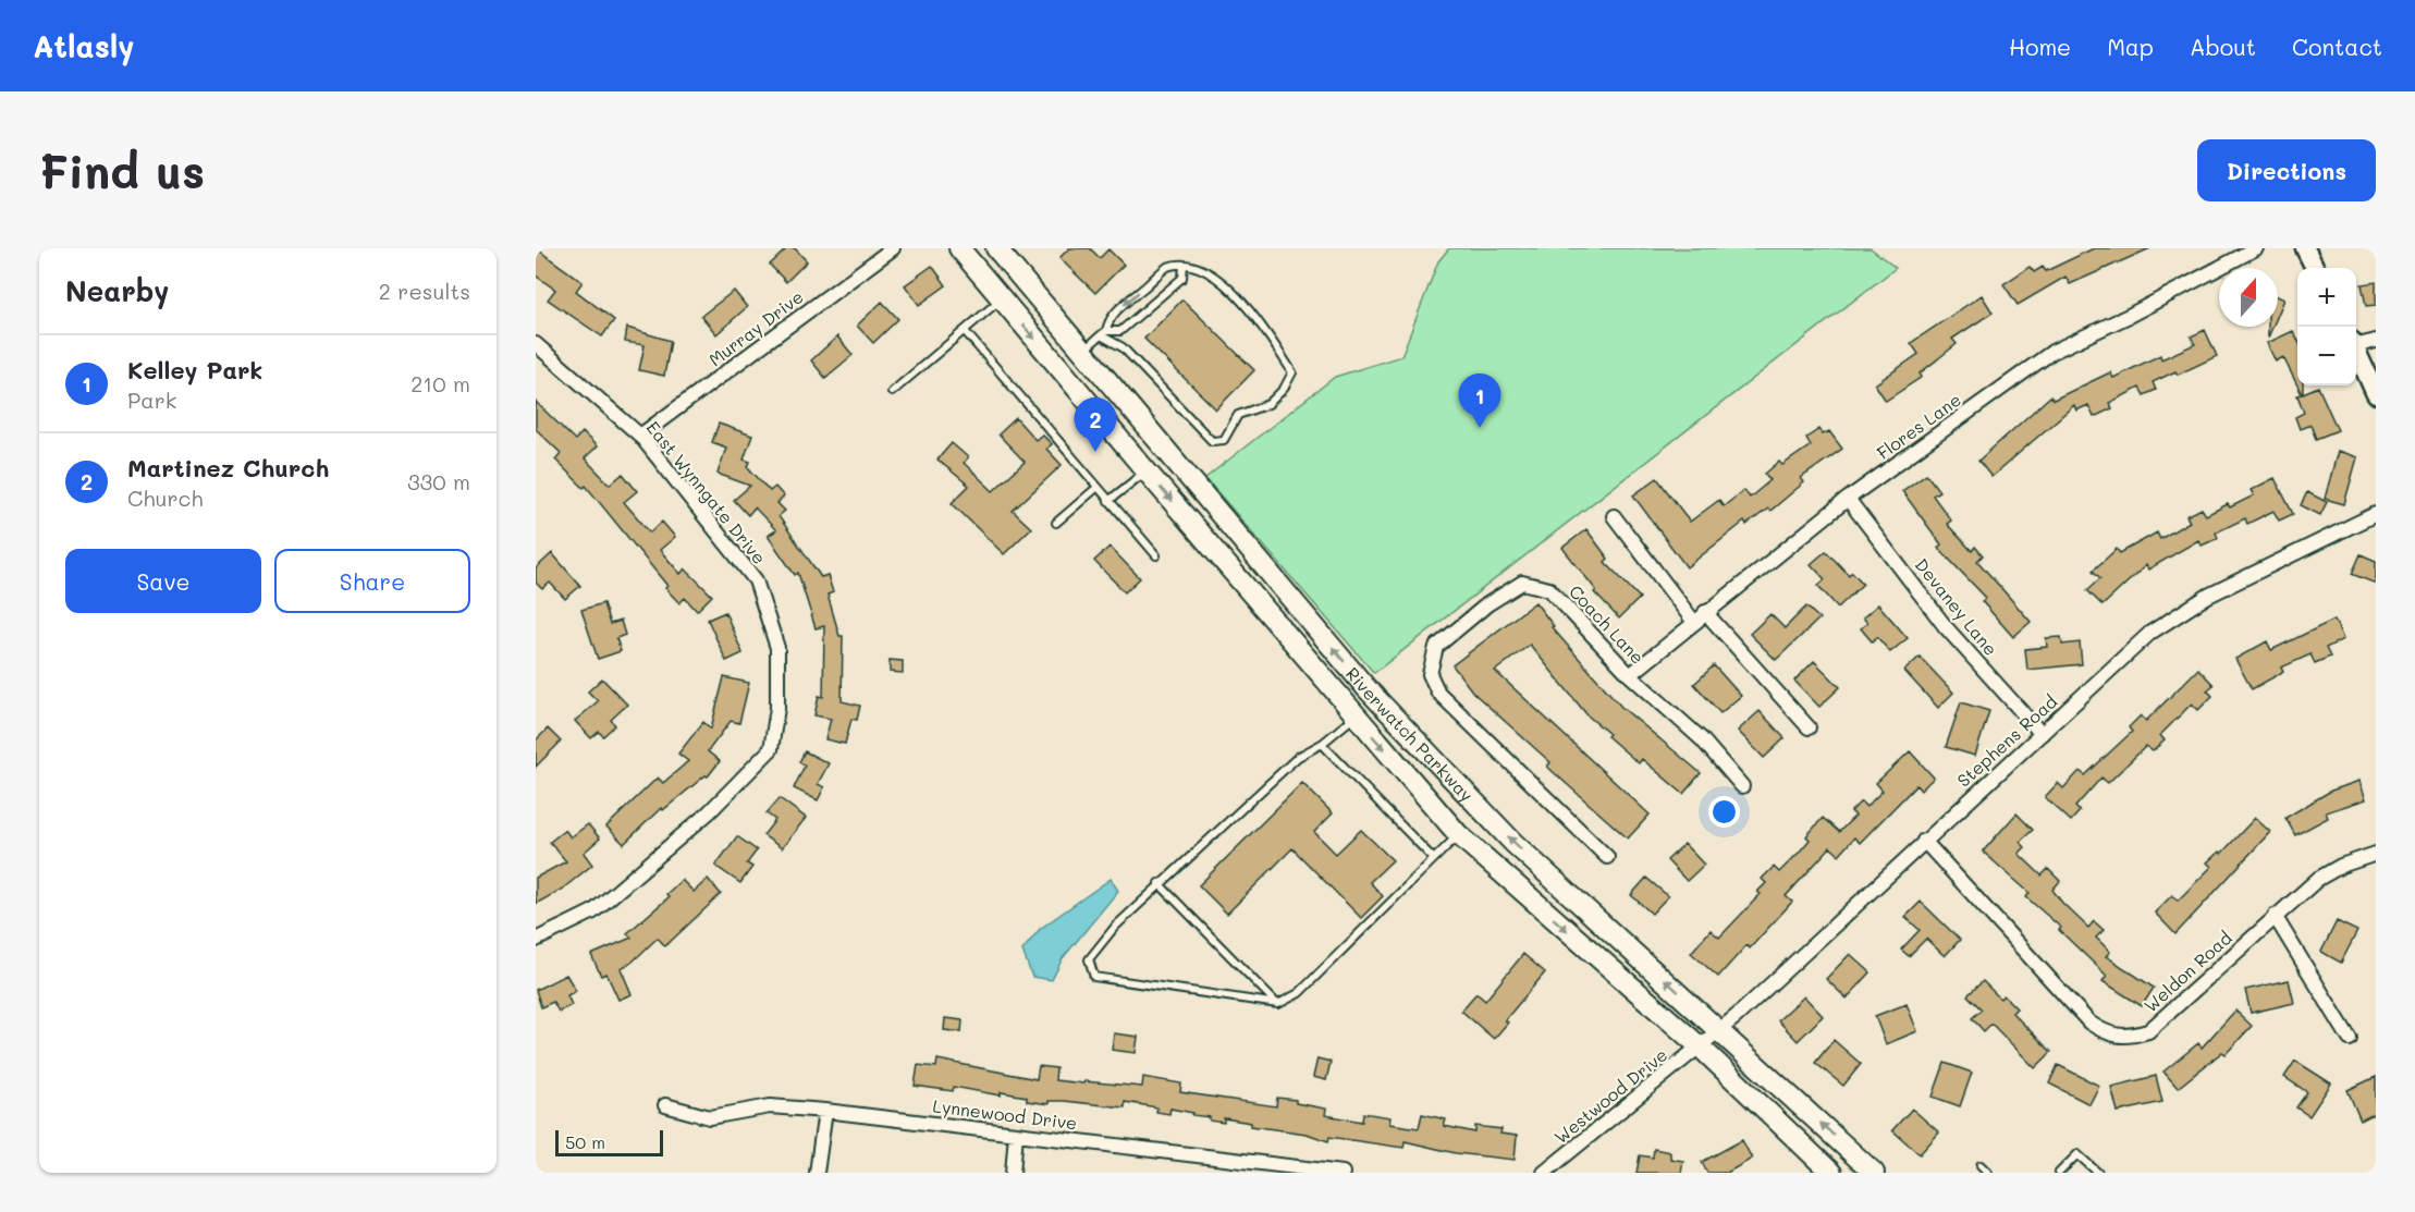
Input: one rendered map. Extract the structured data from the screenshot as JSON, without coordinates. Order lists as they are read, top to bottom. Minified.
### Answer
{"streets":{"main road":["Riverwatch Parkway"],"street":["Murray Drive","Flores Lane","East Wynngate Drive","Devaney Lane","Coach Lane","Stephens Road","Weldon Road","Westwood Drive","Lynnewood Drive"]},"crossings":[["Murray Drive","East Wynngate Drive"],["Flores Lane","Devaney Lane"],["Flores Lane","Coach Lane"],["Devaney Lane","Stephens Road"],["Riverwatch Parkway","Stephens Road"],["Riverwatch Parkway","Westwood Drive"],["Stephens Road","Weldon Road"],["Stephens Road","Westwood Drive"]],"scale_bar":"50 m","north":"top","page":{"header":"Atlasly","nav":["Home","Map","About","Contact"],"buttons":["Directions",["Save","Share"]],"title":"Find us","heading":["Nearby","2 results"],"map_buttons":["+","−"],"list":[{"mark":"1","name":"Kelley Park","note":"Park","value":"210 m"},{"mark":"2","name":"Martinez Church","note":"Church","value":"330 m"}],"pins":["1","2"],"scale":"50 m"}}
